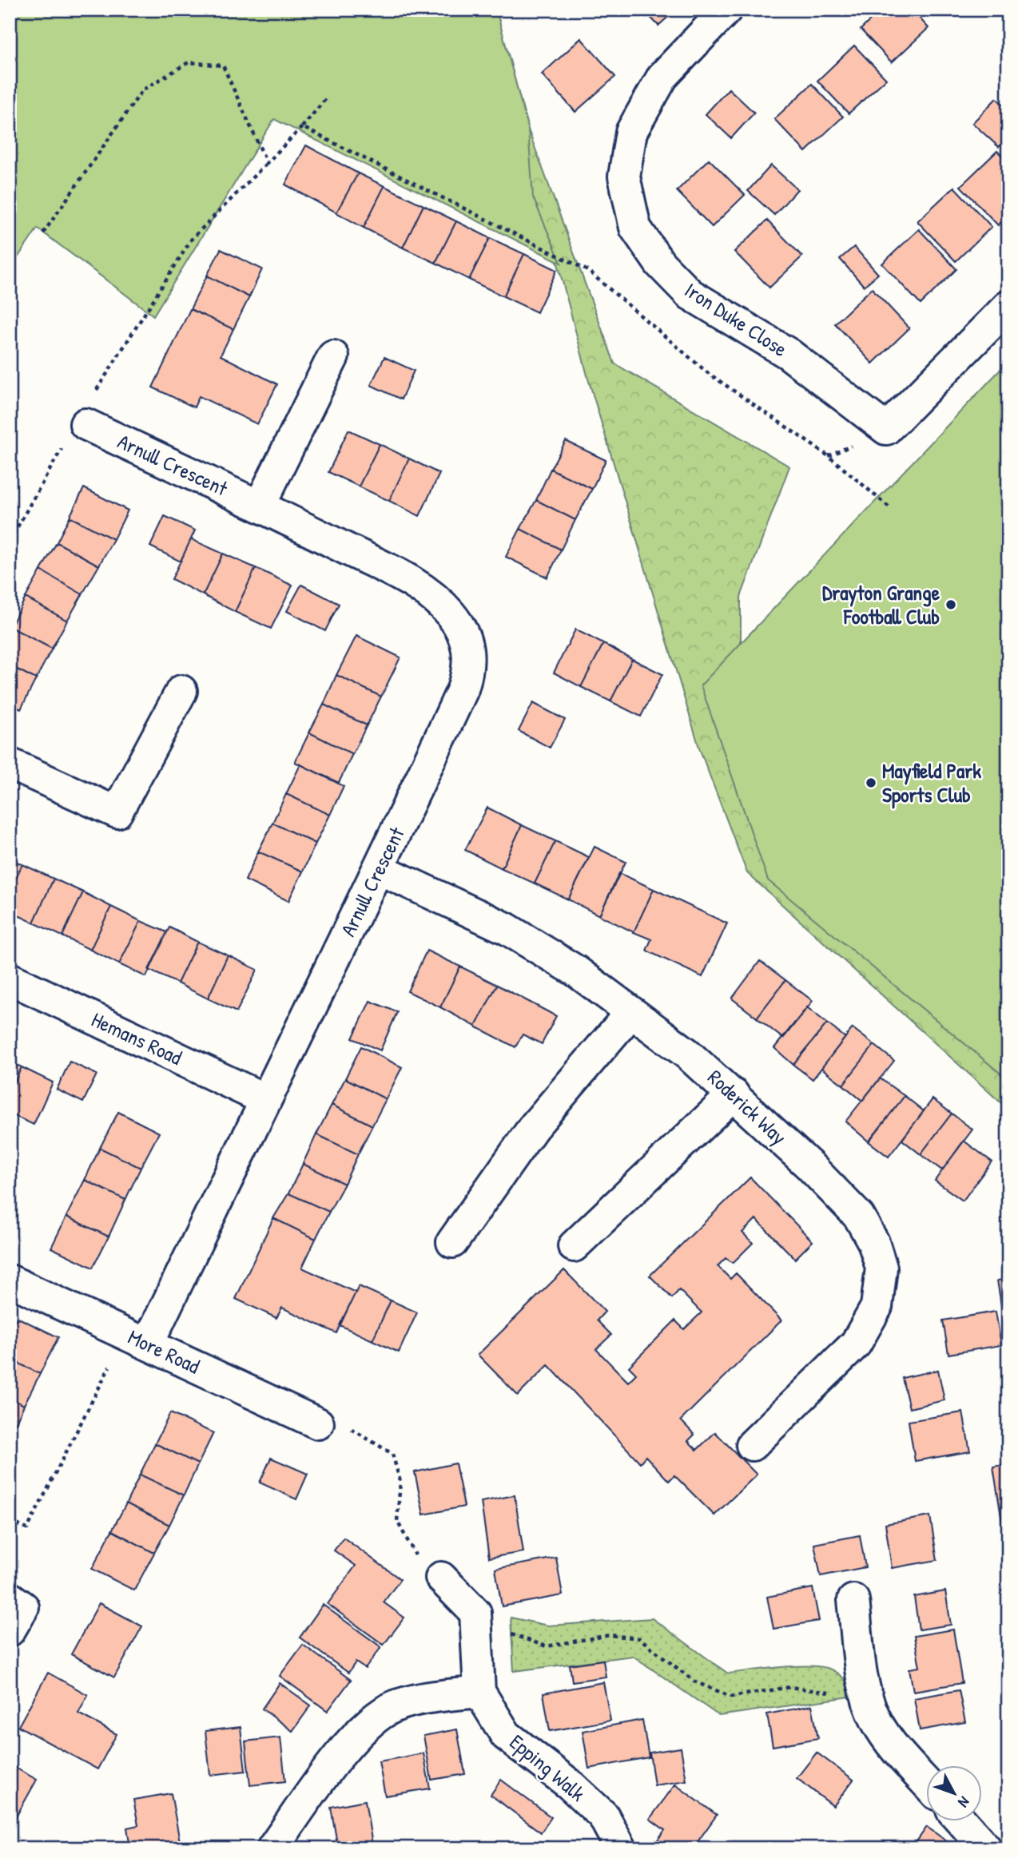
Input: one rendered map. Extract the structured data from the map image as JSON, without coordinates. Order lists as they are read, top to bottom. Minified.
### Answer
{"streets":{"street":["Iron Duke Close","Arnull Crescent","Hemans Road","Roderick Way","More Road","Epping Walk"]},"crossings":[["Arnull Crescent","Hemans Road"],["Arnull Crescent","Roderick Way"],["Arnull Crescent","More Road"]],"places":["Drayton Grange Football Club","Mayfield Park Sports Club"],"north":"bottom right"}
